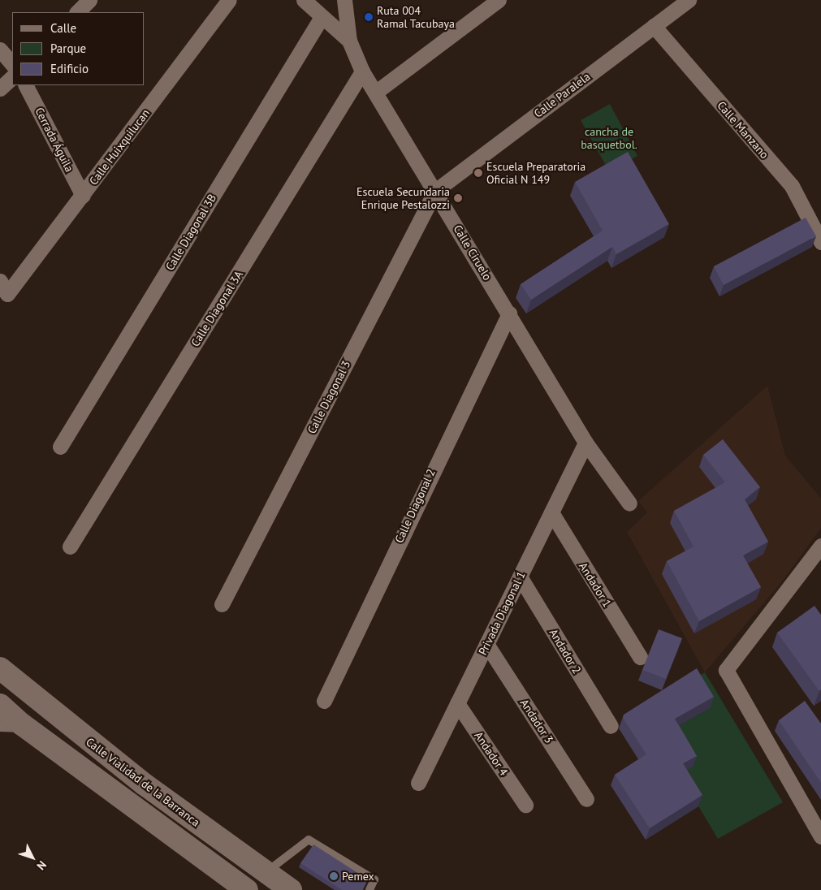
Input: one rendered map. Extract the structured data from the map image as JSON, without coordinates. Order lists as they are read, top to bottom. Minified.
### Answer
{"streets":{"main road":["Calle Vialidad de la Barranca"],"street":["Calle Paralela","Calle Manzano","Cerrada Águila","Calle Huixquilucan","Calle Diagonal 3B","Calle Ciruelo","Calle Diagonal 3A","Calle Diagonal 3","Calle Diagonal 2","Andador 1","Privada Diagonal 1","Andador 2","Andador 3","Andador 4"]},"crossings":[["Calle Paralela","Calle Manzano"],["Calle Paralela","Calle Ciruelo"],["Calle Paralela","Calle Diagonal 3"],["Cerrada Águila","Calle Huixquilucan"],["Calle Ciruelo","Calle Diagonal 3A"],["Calle Ciruelo","Calle Diagonal 3"],["Calle Ciruelo","Calle Diagonal 2"],["Calle Ciruelo","Privada Diagonal 1"],["Andador 1","Privada Diagonal 1"],["Privada Diagonal 1","Andador 2"],["Privada Diagonal 1","Andador 3"],["Privada Diagonal 1","Andador 4"]],"parks":["cancha de basquetbol."],"places":["Ruta 004 Ramal Tacubaya","Escuela Preparatoria Oficial N 149","Escuela Secundaria Enrique Pestalozzi","Pemex"],"legend":["Calle","Parque","Edificio"],"north":"bottom right"}
